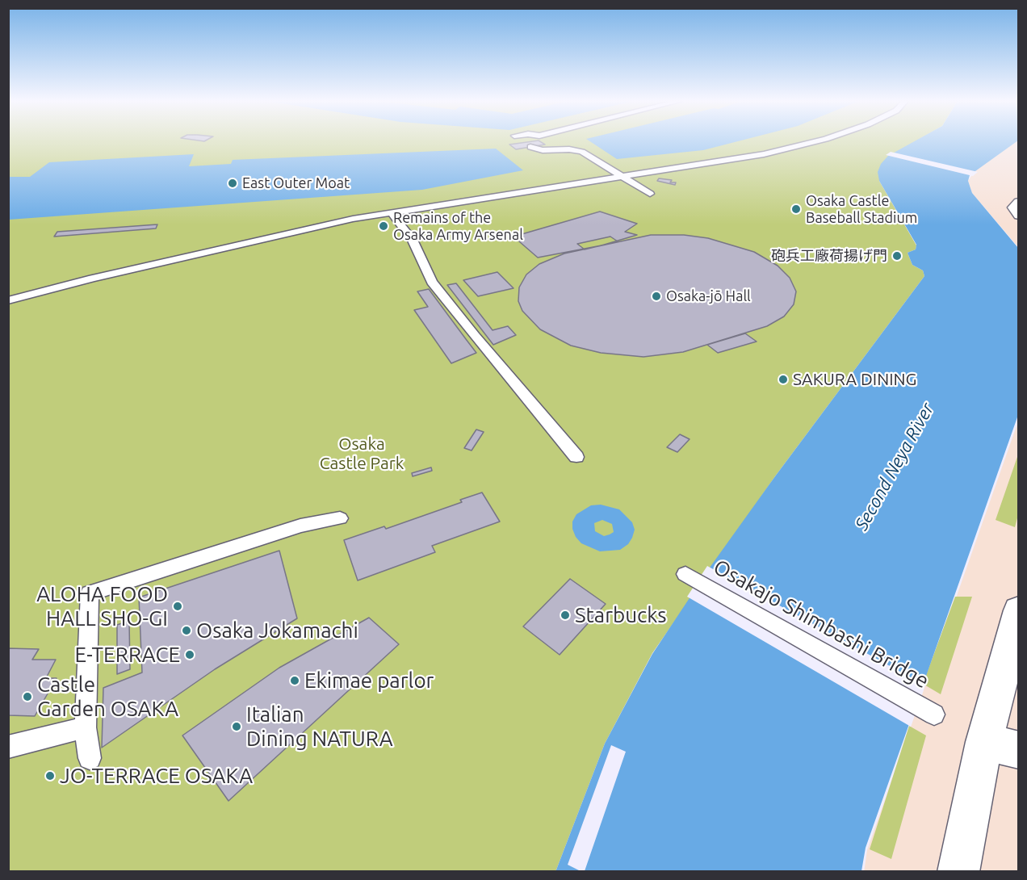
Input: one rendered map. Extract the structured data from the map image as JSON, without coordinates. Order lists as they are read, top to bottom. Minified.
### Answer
{"streets":{"street":["Osakajo Shimbashi Bridge"]},"water":["Second Neya River"],"parks":["Osaka Castle Park"],"places":["East Outer Moat","Osaka Castle Baseball Stadium","Remains of the Osaka Army Arsenal","砲兵工廠荷揚げ門","Osaka-jō Hall","SAKURA DINING","ALOHA FOOD HALL SHO-GI","Starbucks","Osaka Jokamachi","E-TERRACE","Ekimae parlor","Castle Garden OSAKA","Italian Dining NATURA","JO-TERRACE OSAKA"]}
